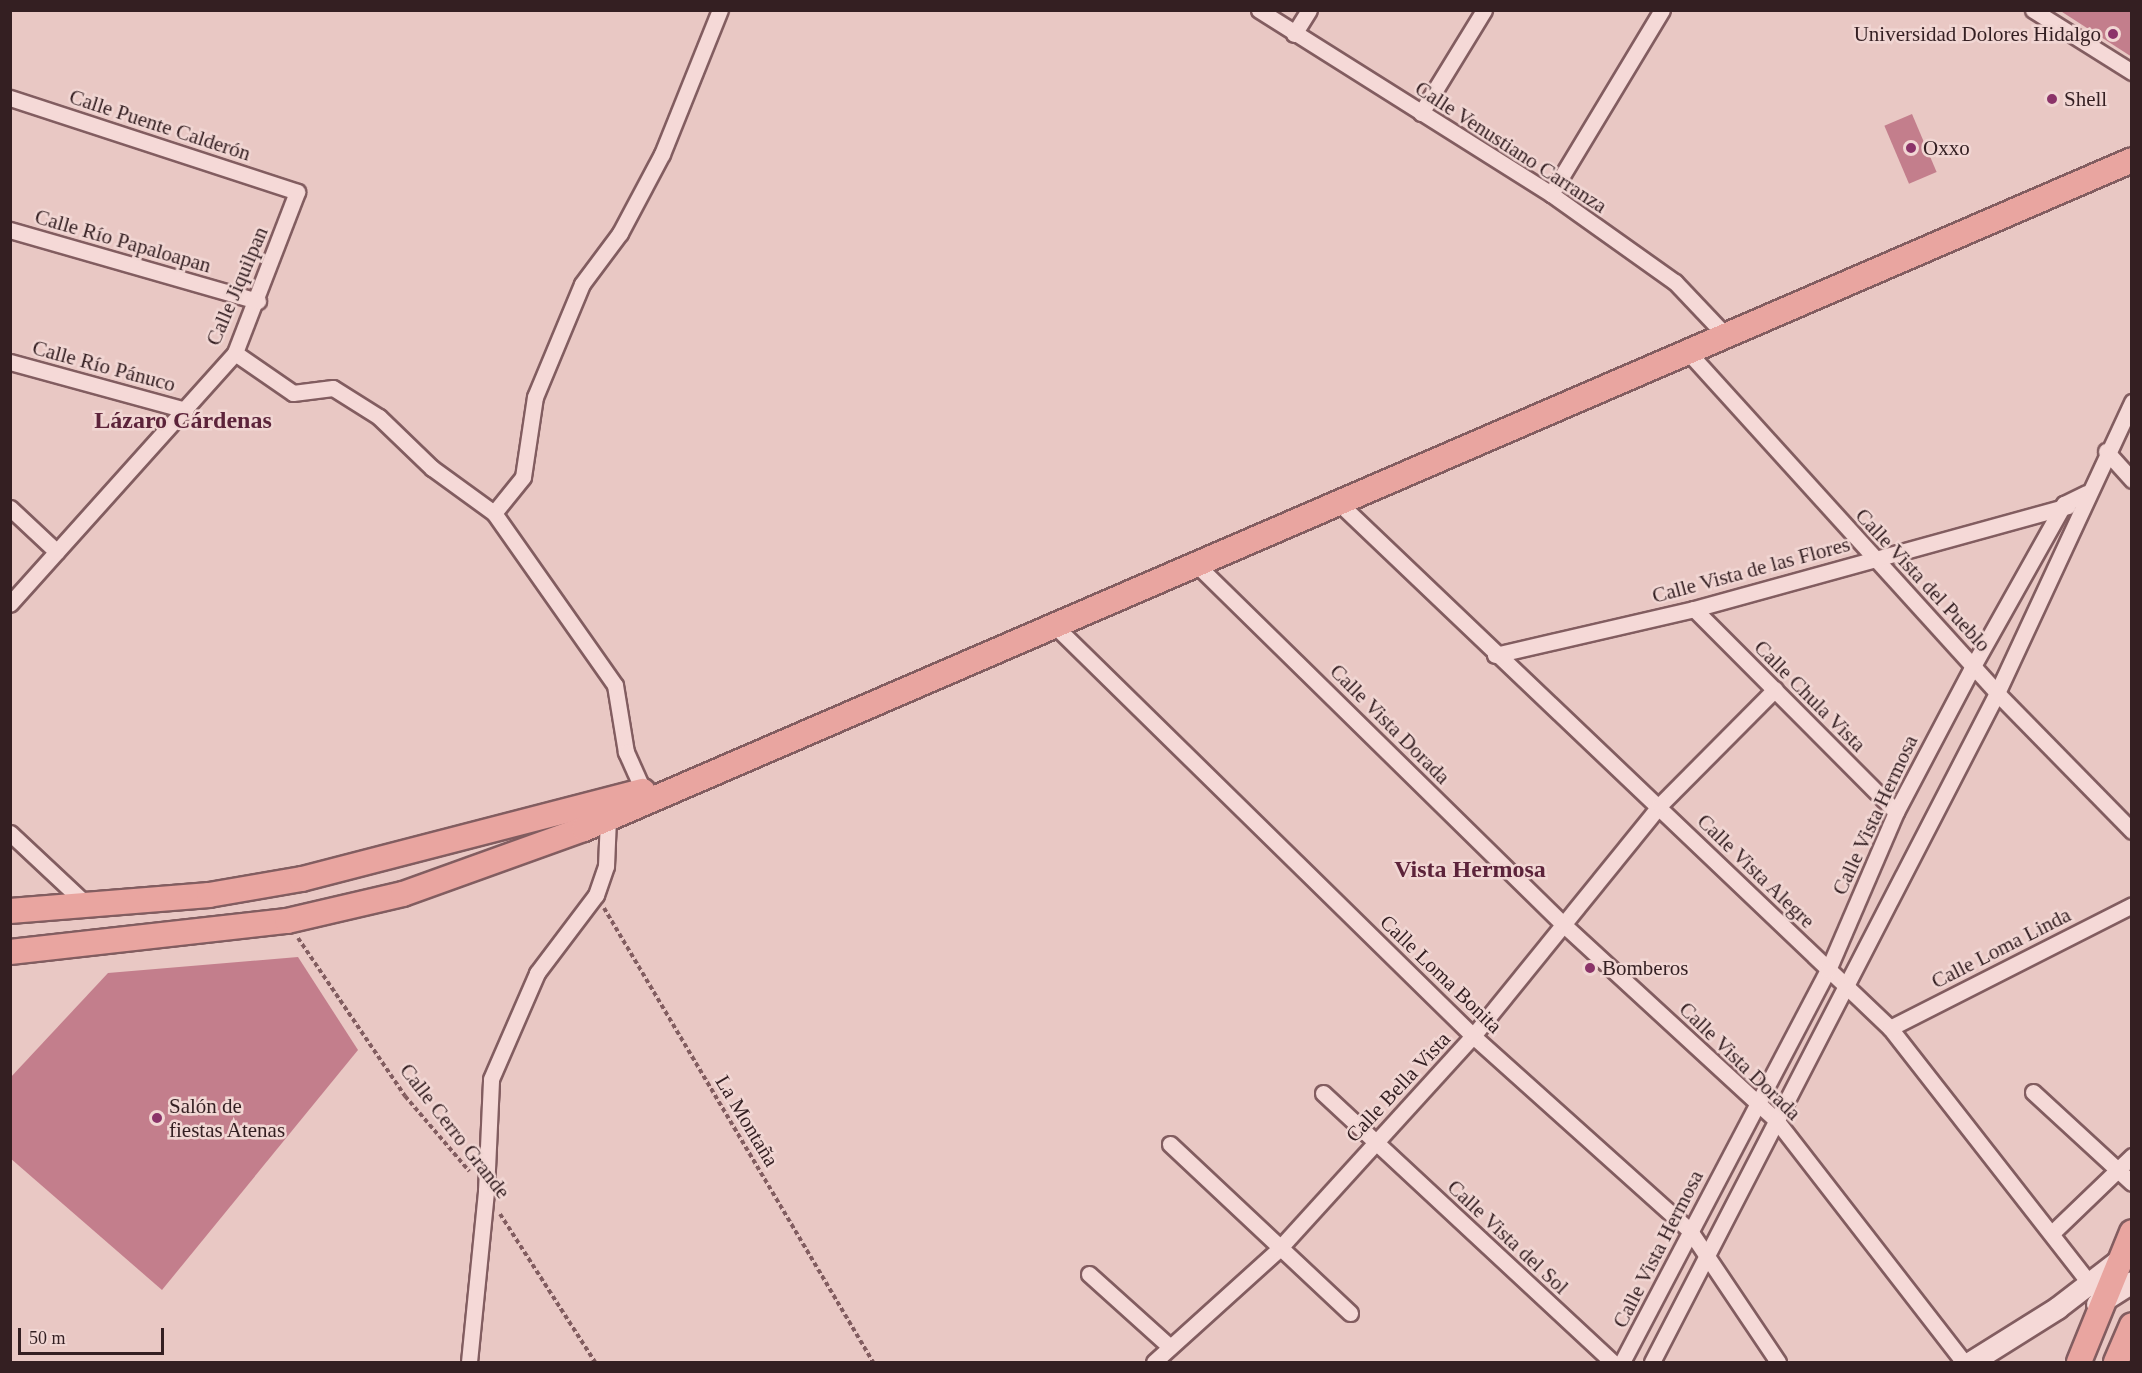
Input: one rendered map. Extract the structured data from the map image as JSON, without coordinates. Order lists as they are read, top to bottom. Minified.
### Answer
{"streets":{"street":["Calle Puente Calderón","Calle Venustiano Carranza","Calle Río Papaloapan","Calle Jiquilpan","Calle Río Pánuco","Calle Vista de las Flores","Calle Vista del Pueblo","Calle Chula Vista","Calle Vista Dorada","Calle Vista Hermosa","Calle Vista Alegre","Calle Loma Linda","Calle Loma Bonita","Calle Bella Vista","Calle Vista del Sol"],"path":["La Montaña","Calle Cerro Grande"]},"crossings":[["Calle Puente Calderón","Calle Jiquilpan"],["Calle Río Papaloapan","Calle Jiquilpan"],["Calle Jiquilpan","Calle Río Pánuco"],["Calle Vista de las Flores","Calle Vista del Pueblo"],["Calle Vista de las Flores","Calle Chula Vista"],["Calle Vista de las Flores","Calle Vista Hermosa"],["Calle Vista de las Flores","Calle Vista Alegre"],["Calle Vista del Pueblo","Calle Vista Hermosa"],["Calle Chula Vista","Calle Vista Hermosa"],["Calle Chula Vista","Calle Bella Vista"],["Calle Vista Dorada","Calle Vista Hermosa"],["Calle Vista Dorada","Calle Bella Vista"],["Calle Vista Hermosa","Calle Vista Alegre"],["Calle Vista Hermosa","Calle Loma Bonita"],["Calle Vista Alegre","Calle Loma Linda"],["Calle Vista Alegre","Calle Bella Vista"],["Calle Loma Bonita","Calle Bella Vista"],["Calle Bella Vista","Calle Vista del Sol"]],"districts":["Lázaro Cárdenas","Vista Hermosa"],"places":["Universidad Dolores Hidalgo","Shell","Oxxo","Bomberos","Salón de fiestas Atenas"],"scale_bar":"50 m"}
